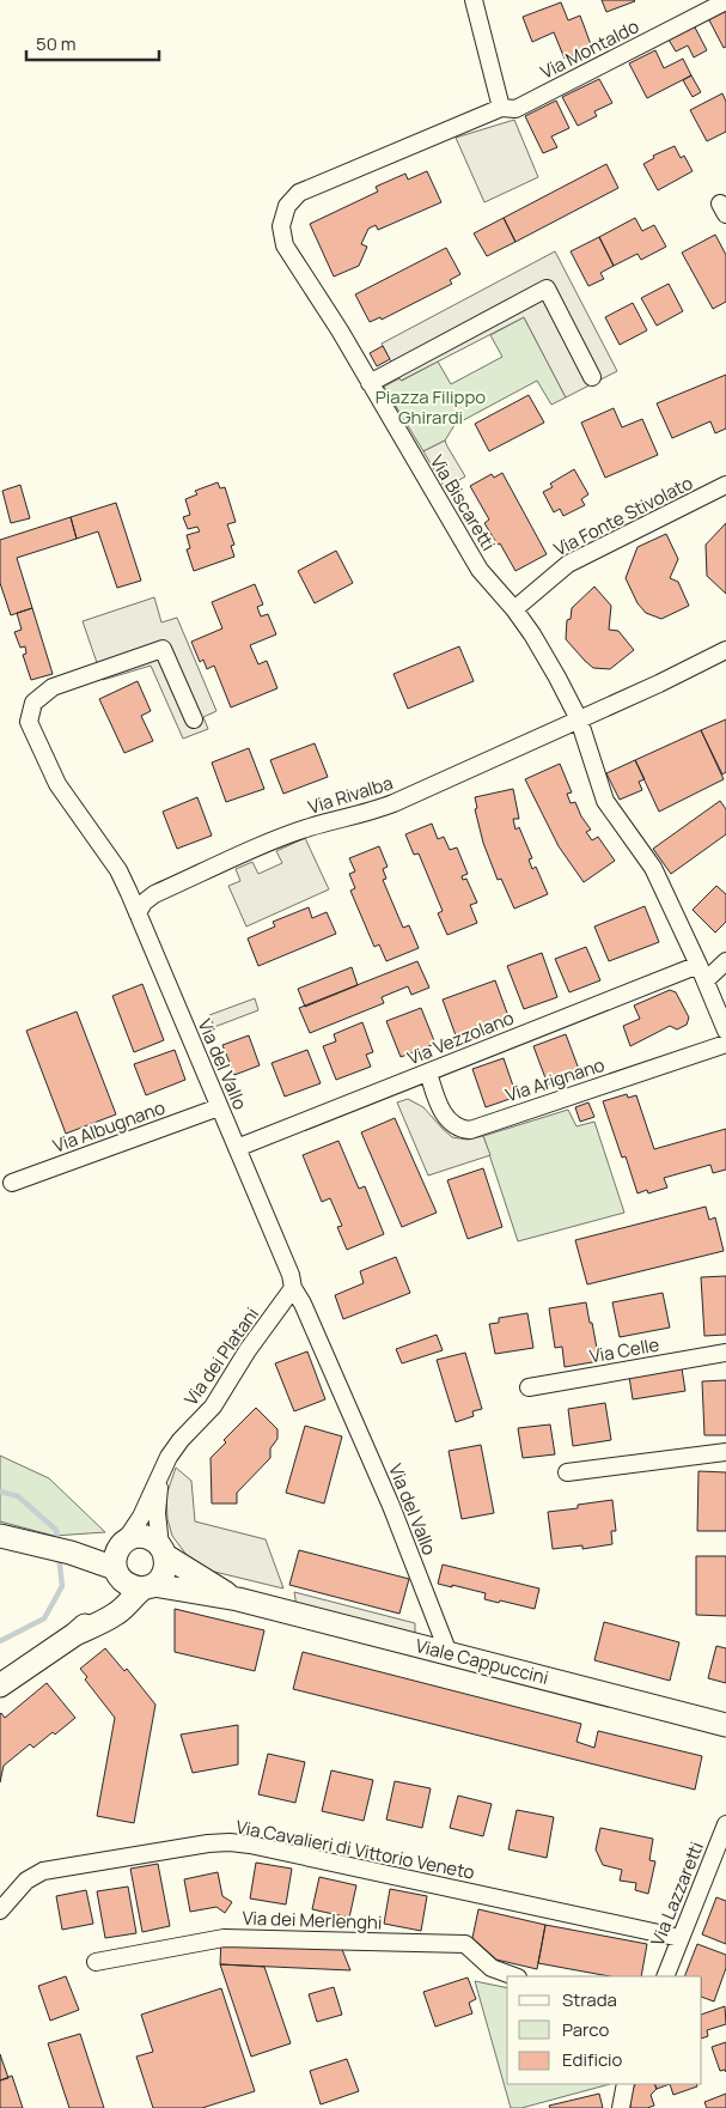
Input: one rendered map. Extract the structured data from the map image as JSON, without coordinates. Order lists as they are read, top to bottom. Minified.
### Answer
{"streets":{"street":["Via Montaldo","Via Biscaretti","Via Fonte Stivolato","Via Rivalba","Via Vezzolano","Via del Vallo","Via Arignano","Via Albugnano","Via Celle","Via dei Platani","Viale Cappuccini","Via Cavalieri di Vittorio Veneto","Via Lazzaretti","Via dei Merlenghi"]},"crossings":[["Via Montaldo","Via Biscaretti"],["Via Biscaretti","Via Fonte Stivolato"],["Via Biscaretti","Via Rivalba"],["Via Biscaretti","Via Vezzolano"],["Via Rivalba","Via del Vallo"],["Via Vezzolano","Via del Vallo"],["Via Vezzolano","Via Arignano"],["Via del Vallo","Via Albugnano"],["Via del Vallo","Via dei Platani"],["Via del Vallo","Viale Cappuccini"],["Via dei Platani","Viale Cappuccini"],["Via Cavalieri di Vittorio Veneto","Via Lazzaretti"]],"parks":["Piazza Filippo Ghirardi"],"legend":["Strada","Parco","Edificio"],"scale_bar":"50 m"}
